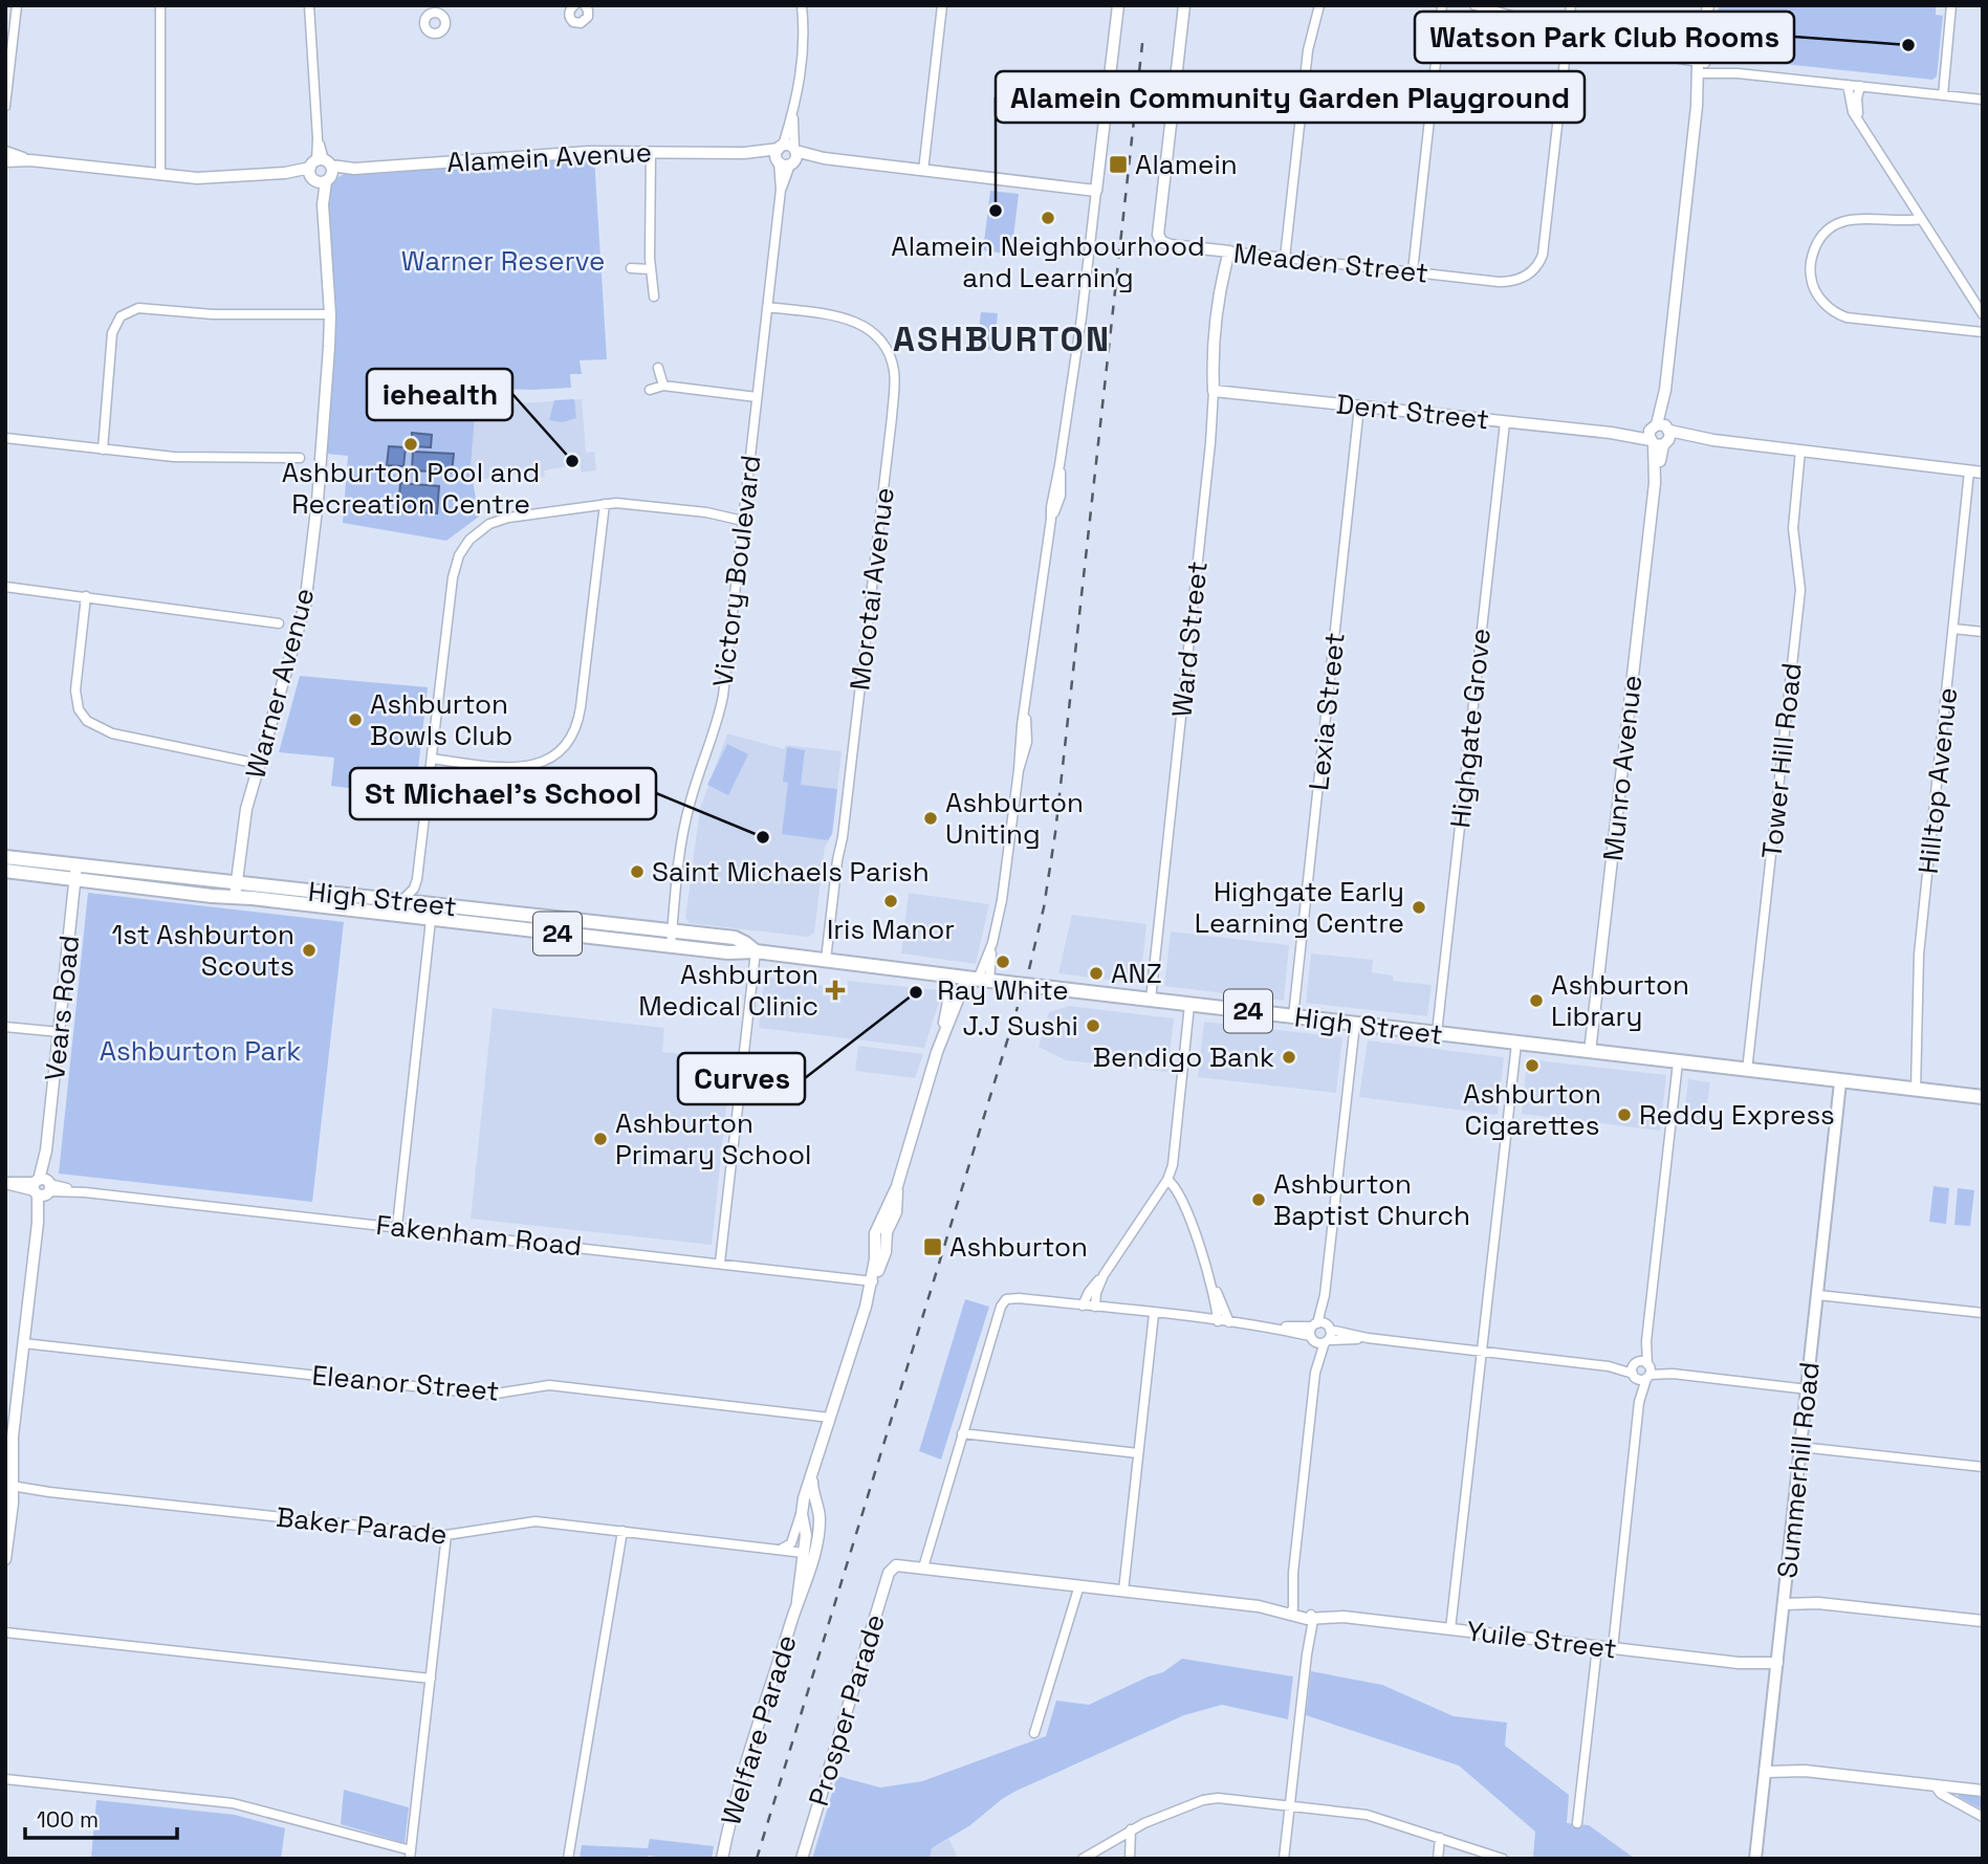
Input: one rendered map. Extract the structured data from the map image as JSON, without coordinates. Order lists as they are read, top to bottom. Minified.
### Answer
{"streets":{"main road":["High Street","24","Summerhill Road"],"street":["Alamein Avenue","Meaden Street","Dent Street","Victory Boulevard","Morotai Avenue","Ward Street","Warner Avenue","Lexia Street","Highgate Grove","Tower Hill Road","Munro Avenue","Hilltop Avenue","Vears Road","Fakenham Road","Eleanor Street","Baker Parade","Yuile Street","Prosper Parade","Welfare Parade"]},"crossings":[["Alamein Avenue","Victory Boulevard"],["Alamein Avenue","Warner Avenue"],["Meaden Street","Ward Street"],["Dent Street","Ward Street"],["Dent Street","Lexia Street"],["Dent Street","Highgate Grove"],["Dent Street","Tower Hill Road"],["Dent Street","Munro Avenue"],["Dent Street","Hilltop Avenue"],["Victory Boulevard","Morotai Avenue"],["Victory Boulevard","High Street"],["Morotai Avenue","High Street"],["Ward Street","High Street"],["Warner Avenue","High Street"],["Lexia Street","High Street"],["Highgate Grove","High Street"],["Tower Hill Road","High Street"],["Munro Avenue","High Street"],["Hilltop Avenue","High Street"],["High Street","Vears Road"],["High Street","Summerhill Road"],["High Street","Welfare Parade"],["Vears Road","Fakenham Road"],["Vears Road","Eleanor Street"],["Vears Road","Baker Parade"],["Fakenham Road","Welfare Parade"],["Eleanor Street","Welfare Parade"],["Summerhill Road","Yuile Street"],["Baker Parade","Welfare Parade"],["Yuile Street","Prosper Parade"]],"districts":["ASHBURTON"],"parks":["Warner Reserve","Ashburton Park"],"places":{"other":["Watson Park Club Rooms","Alamein Community Garden Playground","Alamein Neighbourhood and Learning","Ashburton Pool and Recreation Centre","iehealth","Ashburton Bowls Club","Ashburton Uniting","St Michael's School","Saint Michaels Parish","Iris Manor","Highgate Early Learning Centre","1st Ashburton Scouts","Ray White","ANZ","Curves","Ashburton Library","J.J Sushi","Bendigo Bank","Ashburton Cigarettes","Reddy Express","Ashburton Primary School","Ashburton Baptist Church"],"transit":["Alamein","Ashburton"],"health":["Ashburton Medical Clinic"]},"scale_bar":"100 m"}
